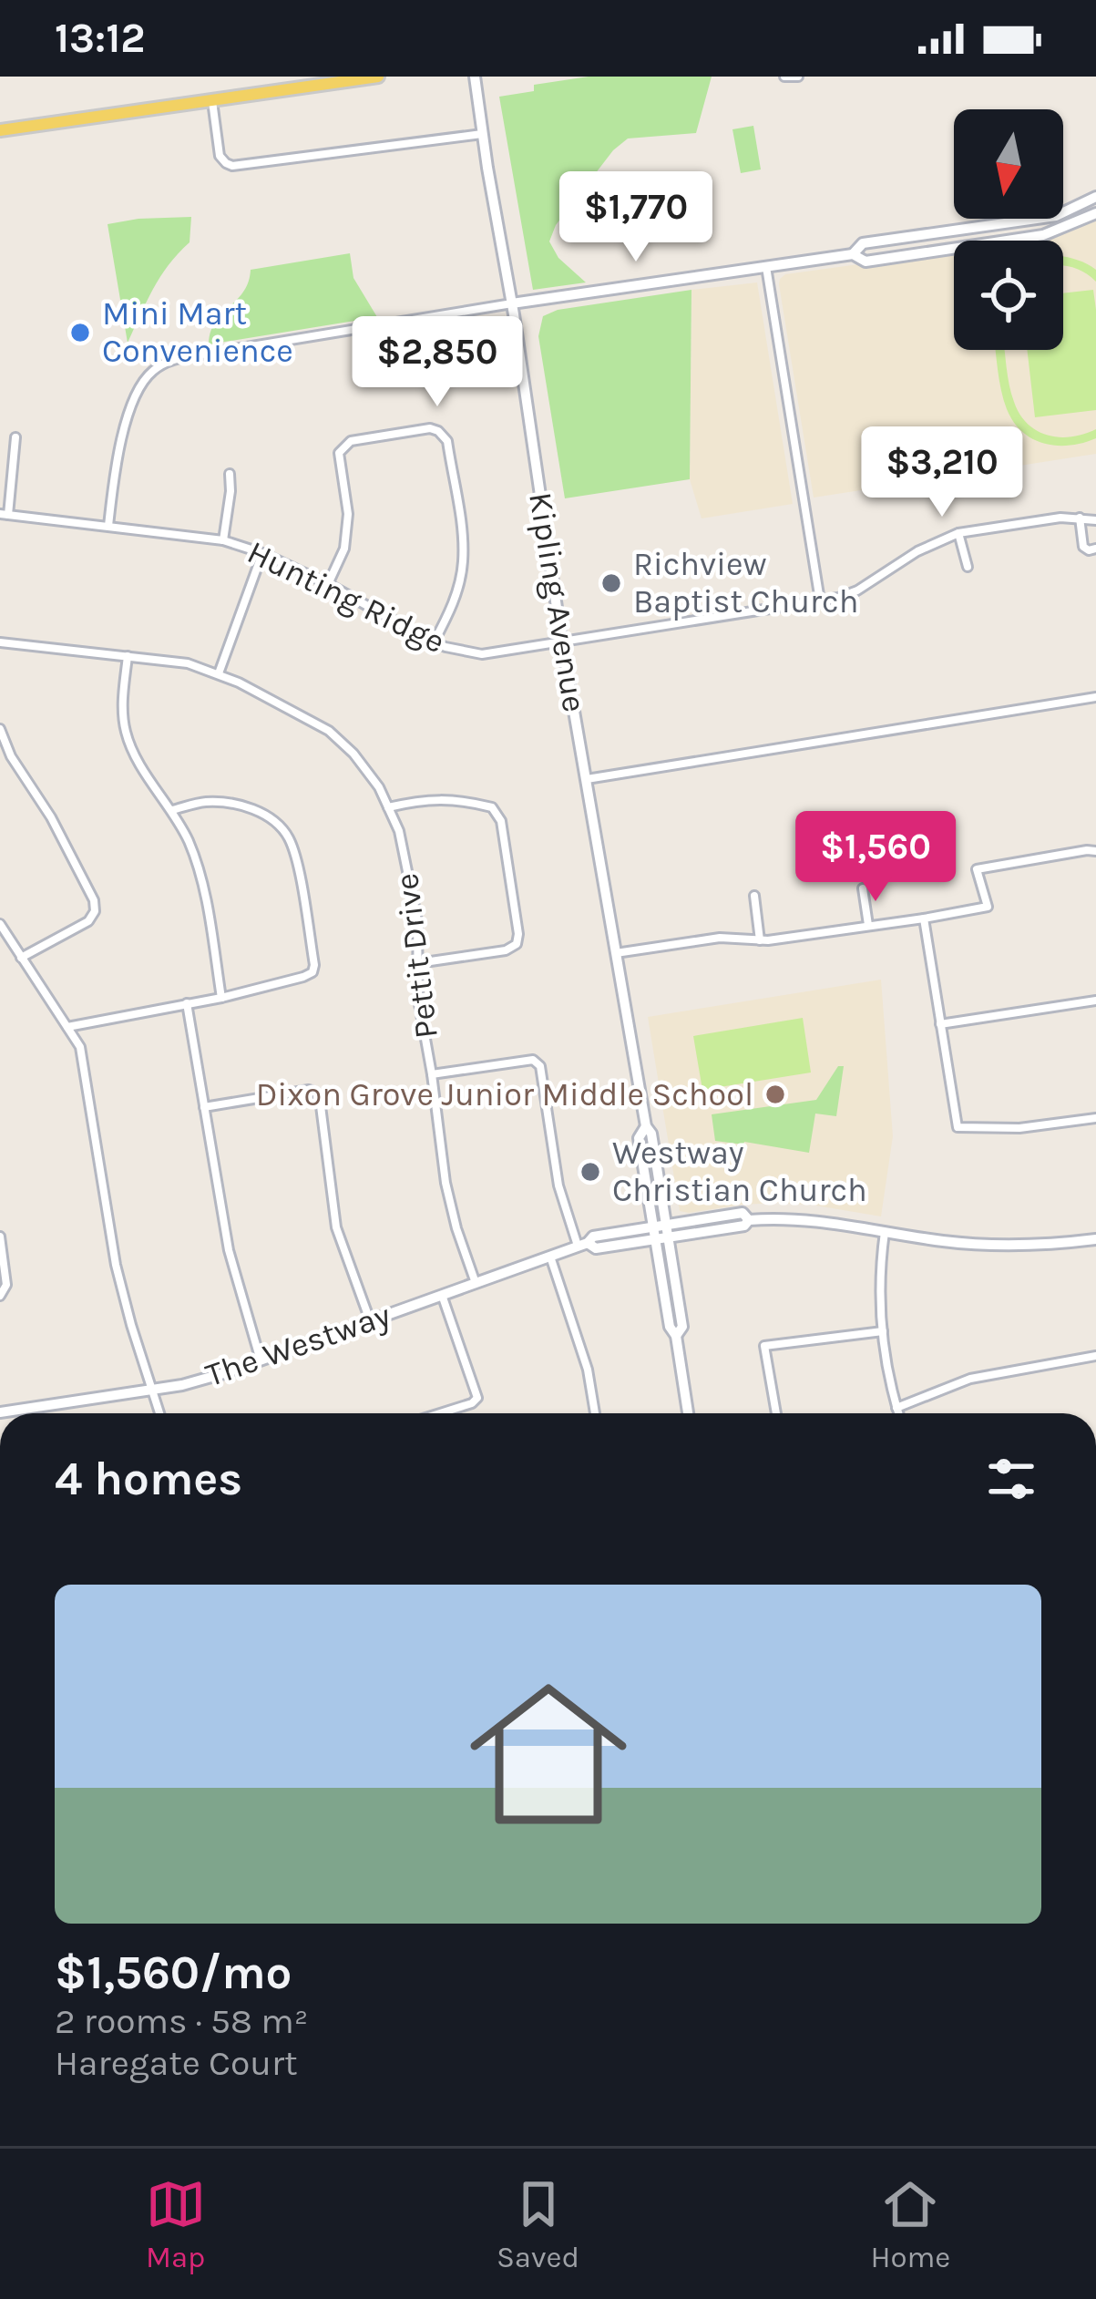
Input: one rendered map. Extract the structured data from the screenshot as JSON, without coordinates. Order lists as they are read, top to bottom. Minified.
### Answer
{"streets":{"main road":["Kipling Avenue","The Westway"],"street":["Hunting Ridge","Pettit Drive"]},"crossings":[["Hunting Ridge","Kipling Avenue"],["Kipling Avenue","The Westway"],["Pettit Drive","The Westway"]],"places":["Mini Mart Convenience","Richview Baptist Church","Dixon Grove Junior Middle School","Westway Christian Church"],"north":"bottom","page":{"status":"13:12","price":["$1,770","$2,850","$3,210","$1,560"],"heading":"4 homes","list":[{"name":"$1,560/mo","note":"2 rooms · 58 m² · Haregate Court"}],"tabs":["Map","Saved","Home"]}}
